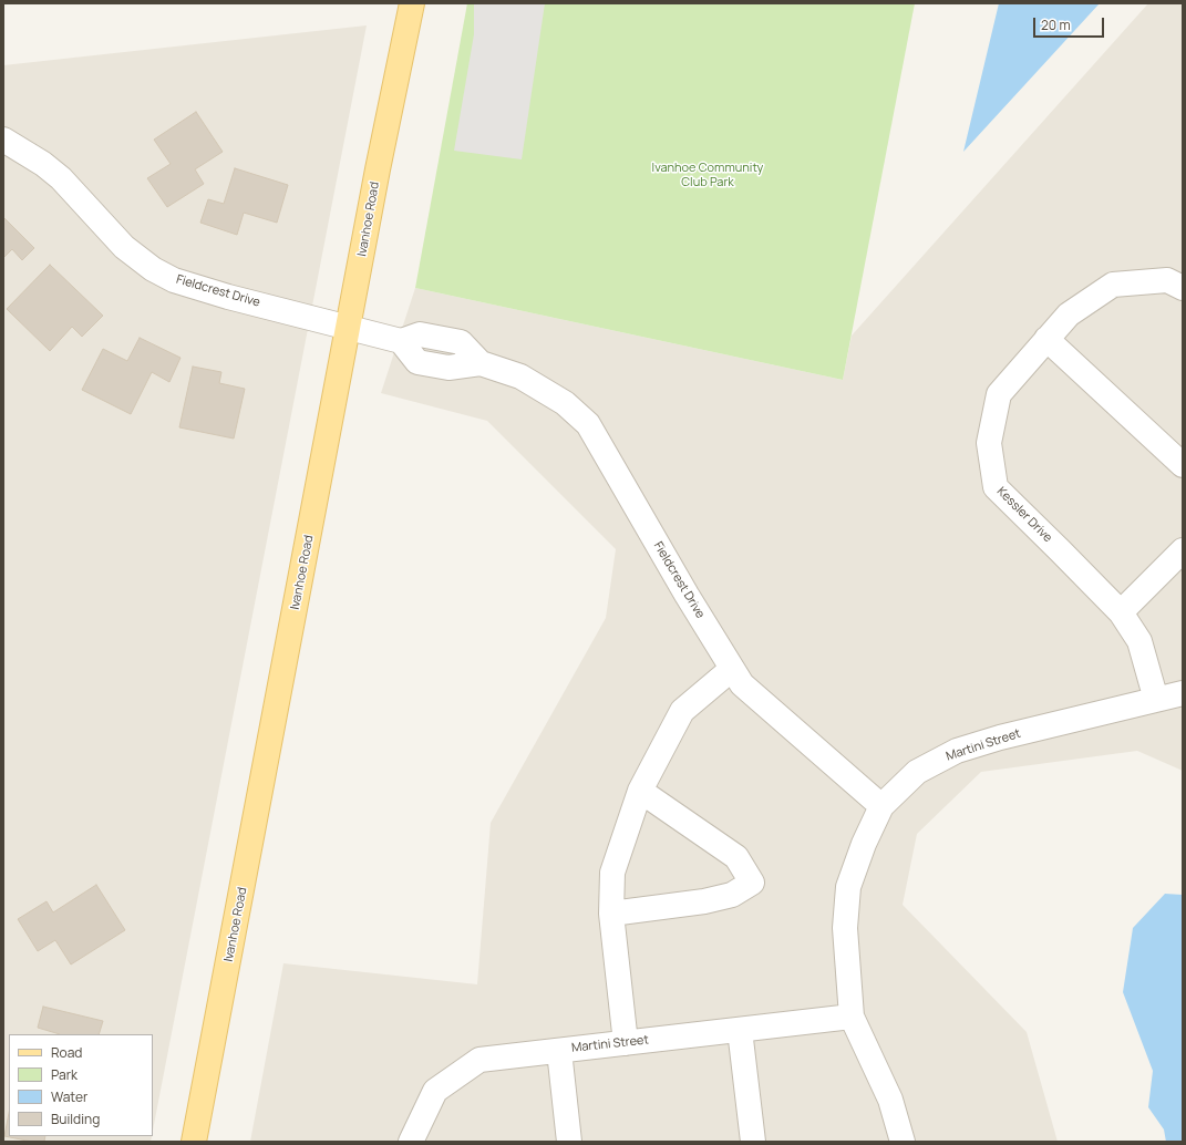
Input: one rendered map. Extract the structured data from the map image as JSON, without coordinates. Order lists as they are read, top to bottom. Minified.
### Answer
{"streets":{"main road":["Ivanhoe Road"],"street":["Fieldcrest Drive","Kessler Drive","Martini Street"]},"crossings":[["Ivanhoe Road","Fieldcrest Drive"],["Fieldcrest Drive","Martini Street"],["Kessler Drive","Martini Street"]],"parks":["Ivanhoe Community Club Park"],"legend":["Road","Park","Water","Building"],"scale_bar":"20 m"}
